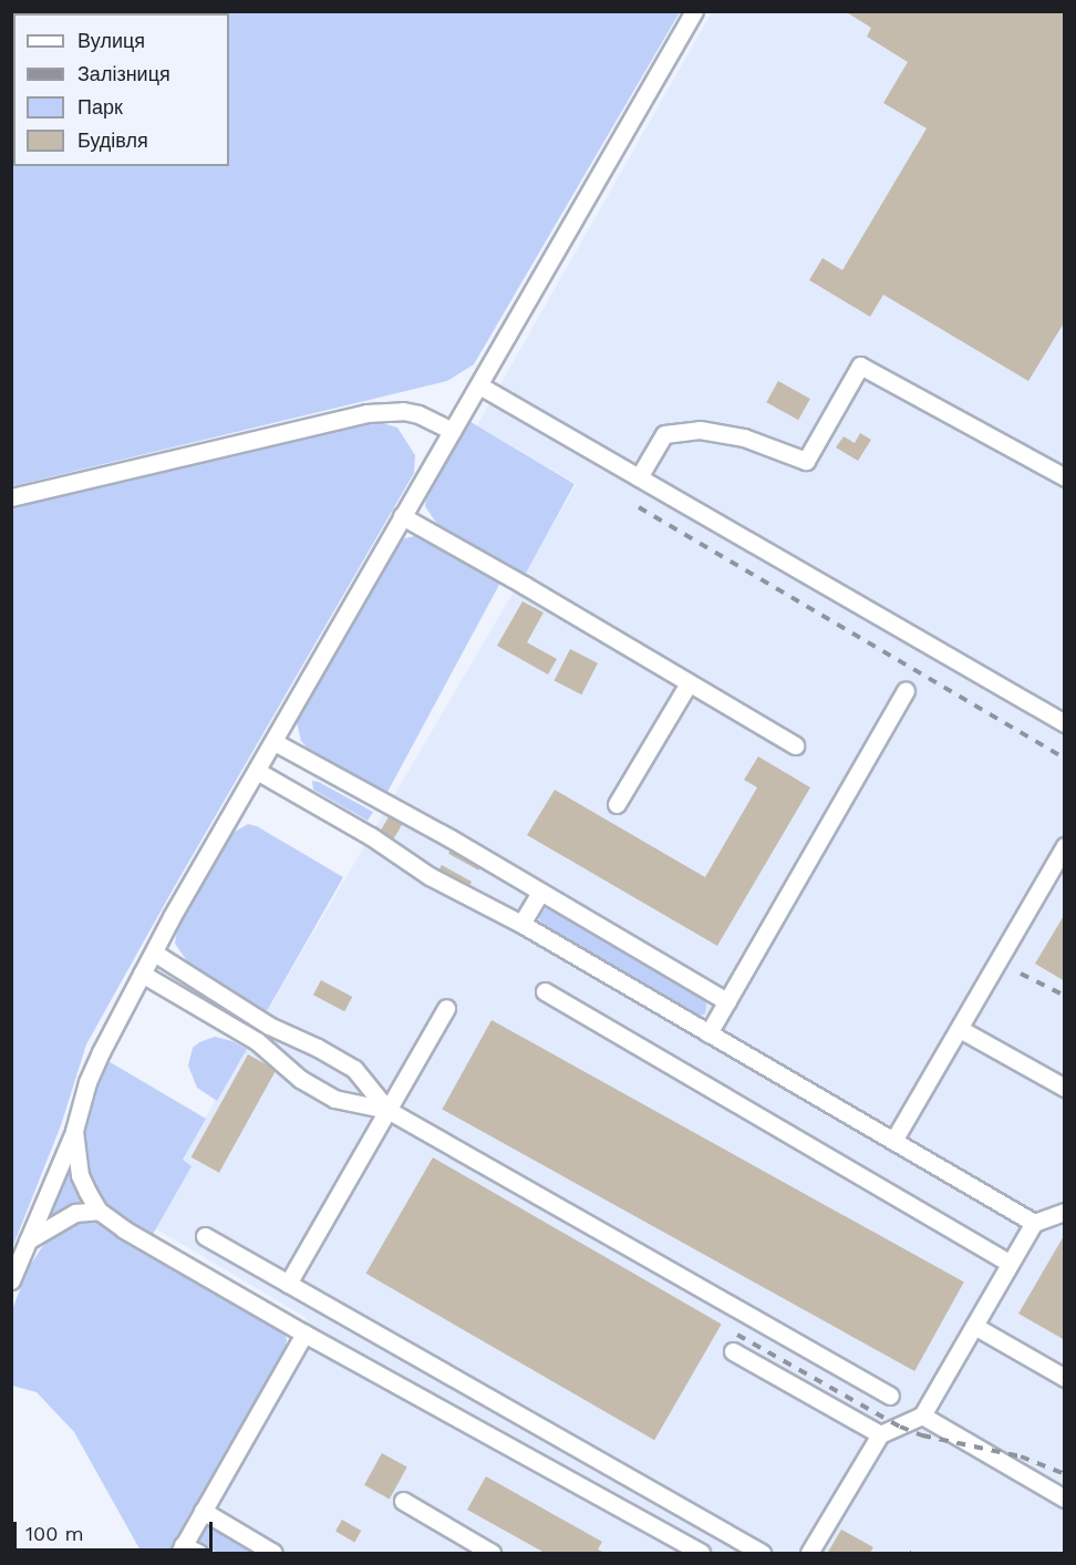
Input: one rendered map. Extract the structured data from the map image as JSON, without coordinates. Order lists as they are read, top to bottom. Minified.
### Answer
{"legend":["Вулиця","Залізниця","Парк","Будівля"],"scale_bar":"100 m"}
